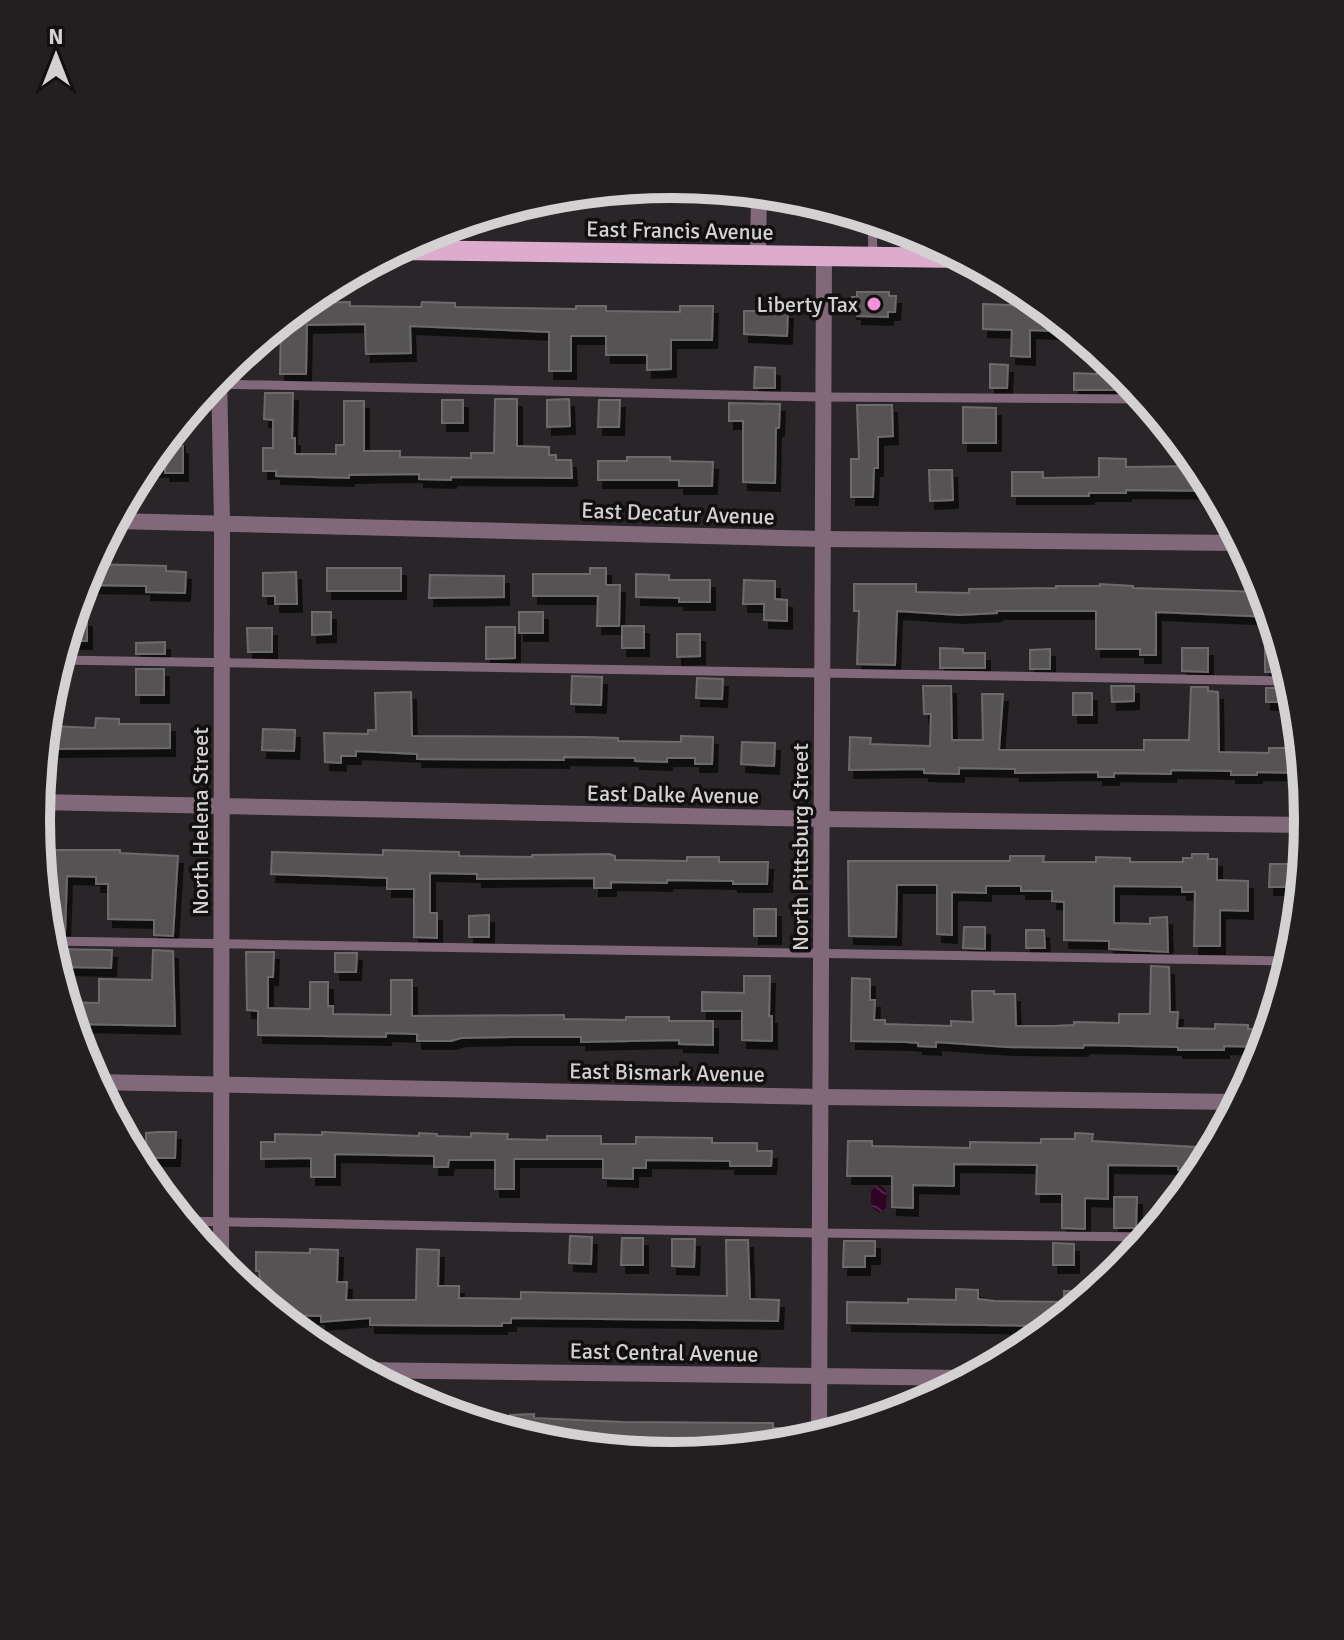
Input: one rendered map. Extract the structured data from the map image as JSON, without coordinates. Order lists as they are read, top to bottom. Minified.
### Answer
{"streets":{"main road":["East Francis Avenue"],"street":["East Decatur Avenue","East Dalke Avenue","North Helena Street","North Pittsburg Street","East Bismark Avenue","East Central Avenue"]},"crossings":[["East Francis Avenue","North Pittsburg Street"],["East Decatur Avenue","North Helena Street"],["East Decatur Avenue","North Pittsburg Street"],["East Dalke Avenue","North Helena Street"],["East Dalke Avenue","North Pittsburg Street"],["North Helena Street","East Bismark Avenue"],["North Pittsburg Street","East Bismark Avenue"],["North Pittsburg Street","East Central Avenue"]],"places":["Liberty Tax"],"north":"top"}
